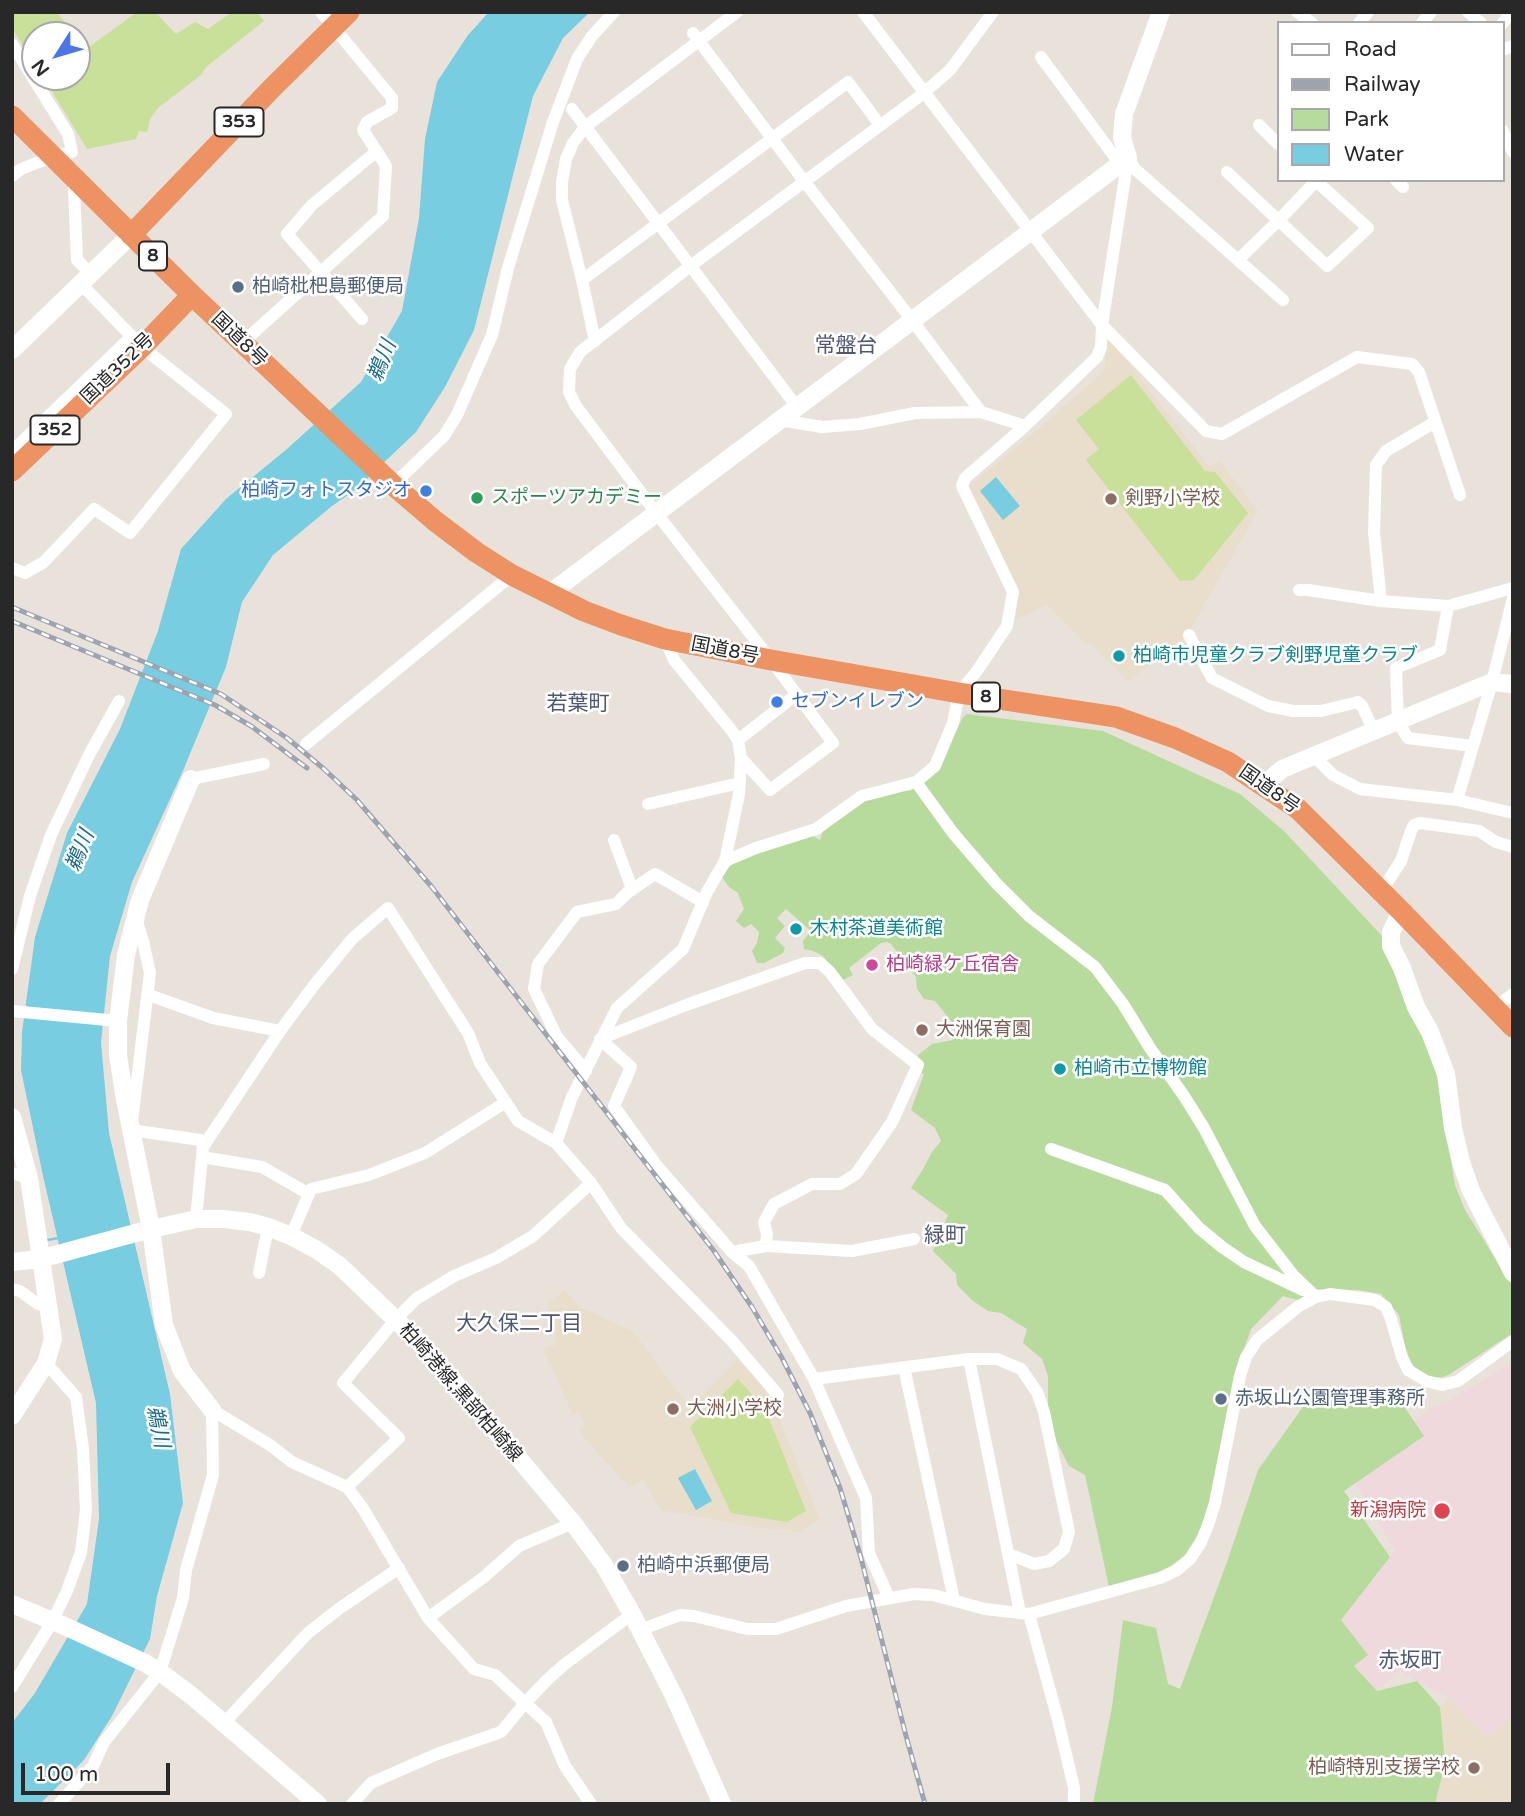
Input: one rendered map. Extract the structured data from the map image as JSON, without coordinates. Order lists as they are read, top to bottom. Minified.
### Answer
{"streets":{"highway":["353","8","国道8号","国道352号","352"],"street":["柏崎港線;黒部柏崎線"]},"crossings":[["353","国道8号"],["国道8号","国道352号"]],"districts":["常盤台","若葉町","緑町","大久保二丁目","赤坂町"],"water":["鵜川"],"places":["柏崎枇杷島郵便局","柏崎フォトスタジオ","スポーツアカデミー","剣野小学校","柏崎市児童クラブ剣野児童クラブ","セブンイレブン","木村茶道美術館","柏崎緑ケ丘宿舎","大洲保育園","柏崎市立博物館","赤坂山公園管理事務所","大洲小学校","新潟病院","柏崎中浜郵便局","柏崎特別支援学校"],"legend":["Road","Railway","Park","Water"],"scale_bar":"100 m","north":"bottom left"}
